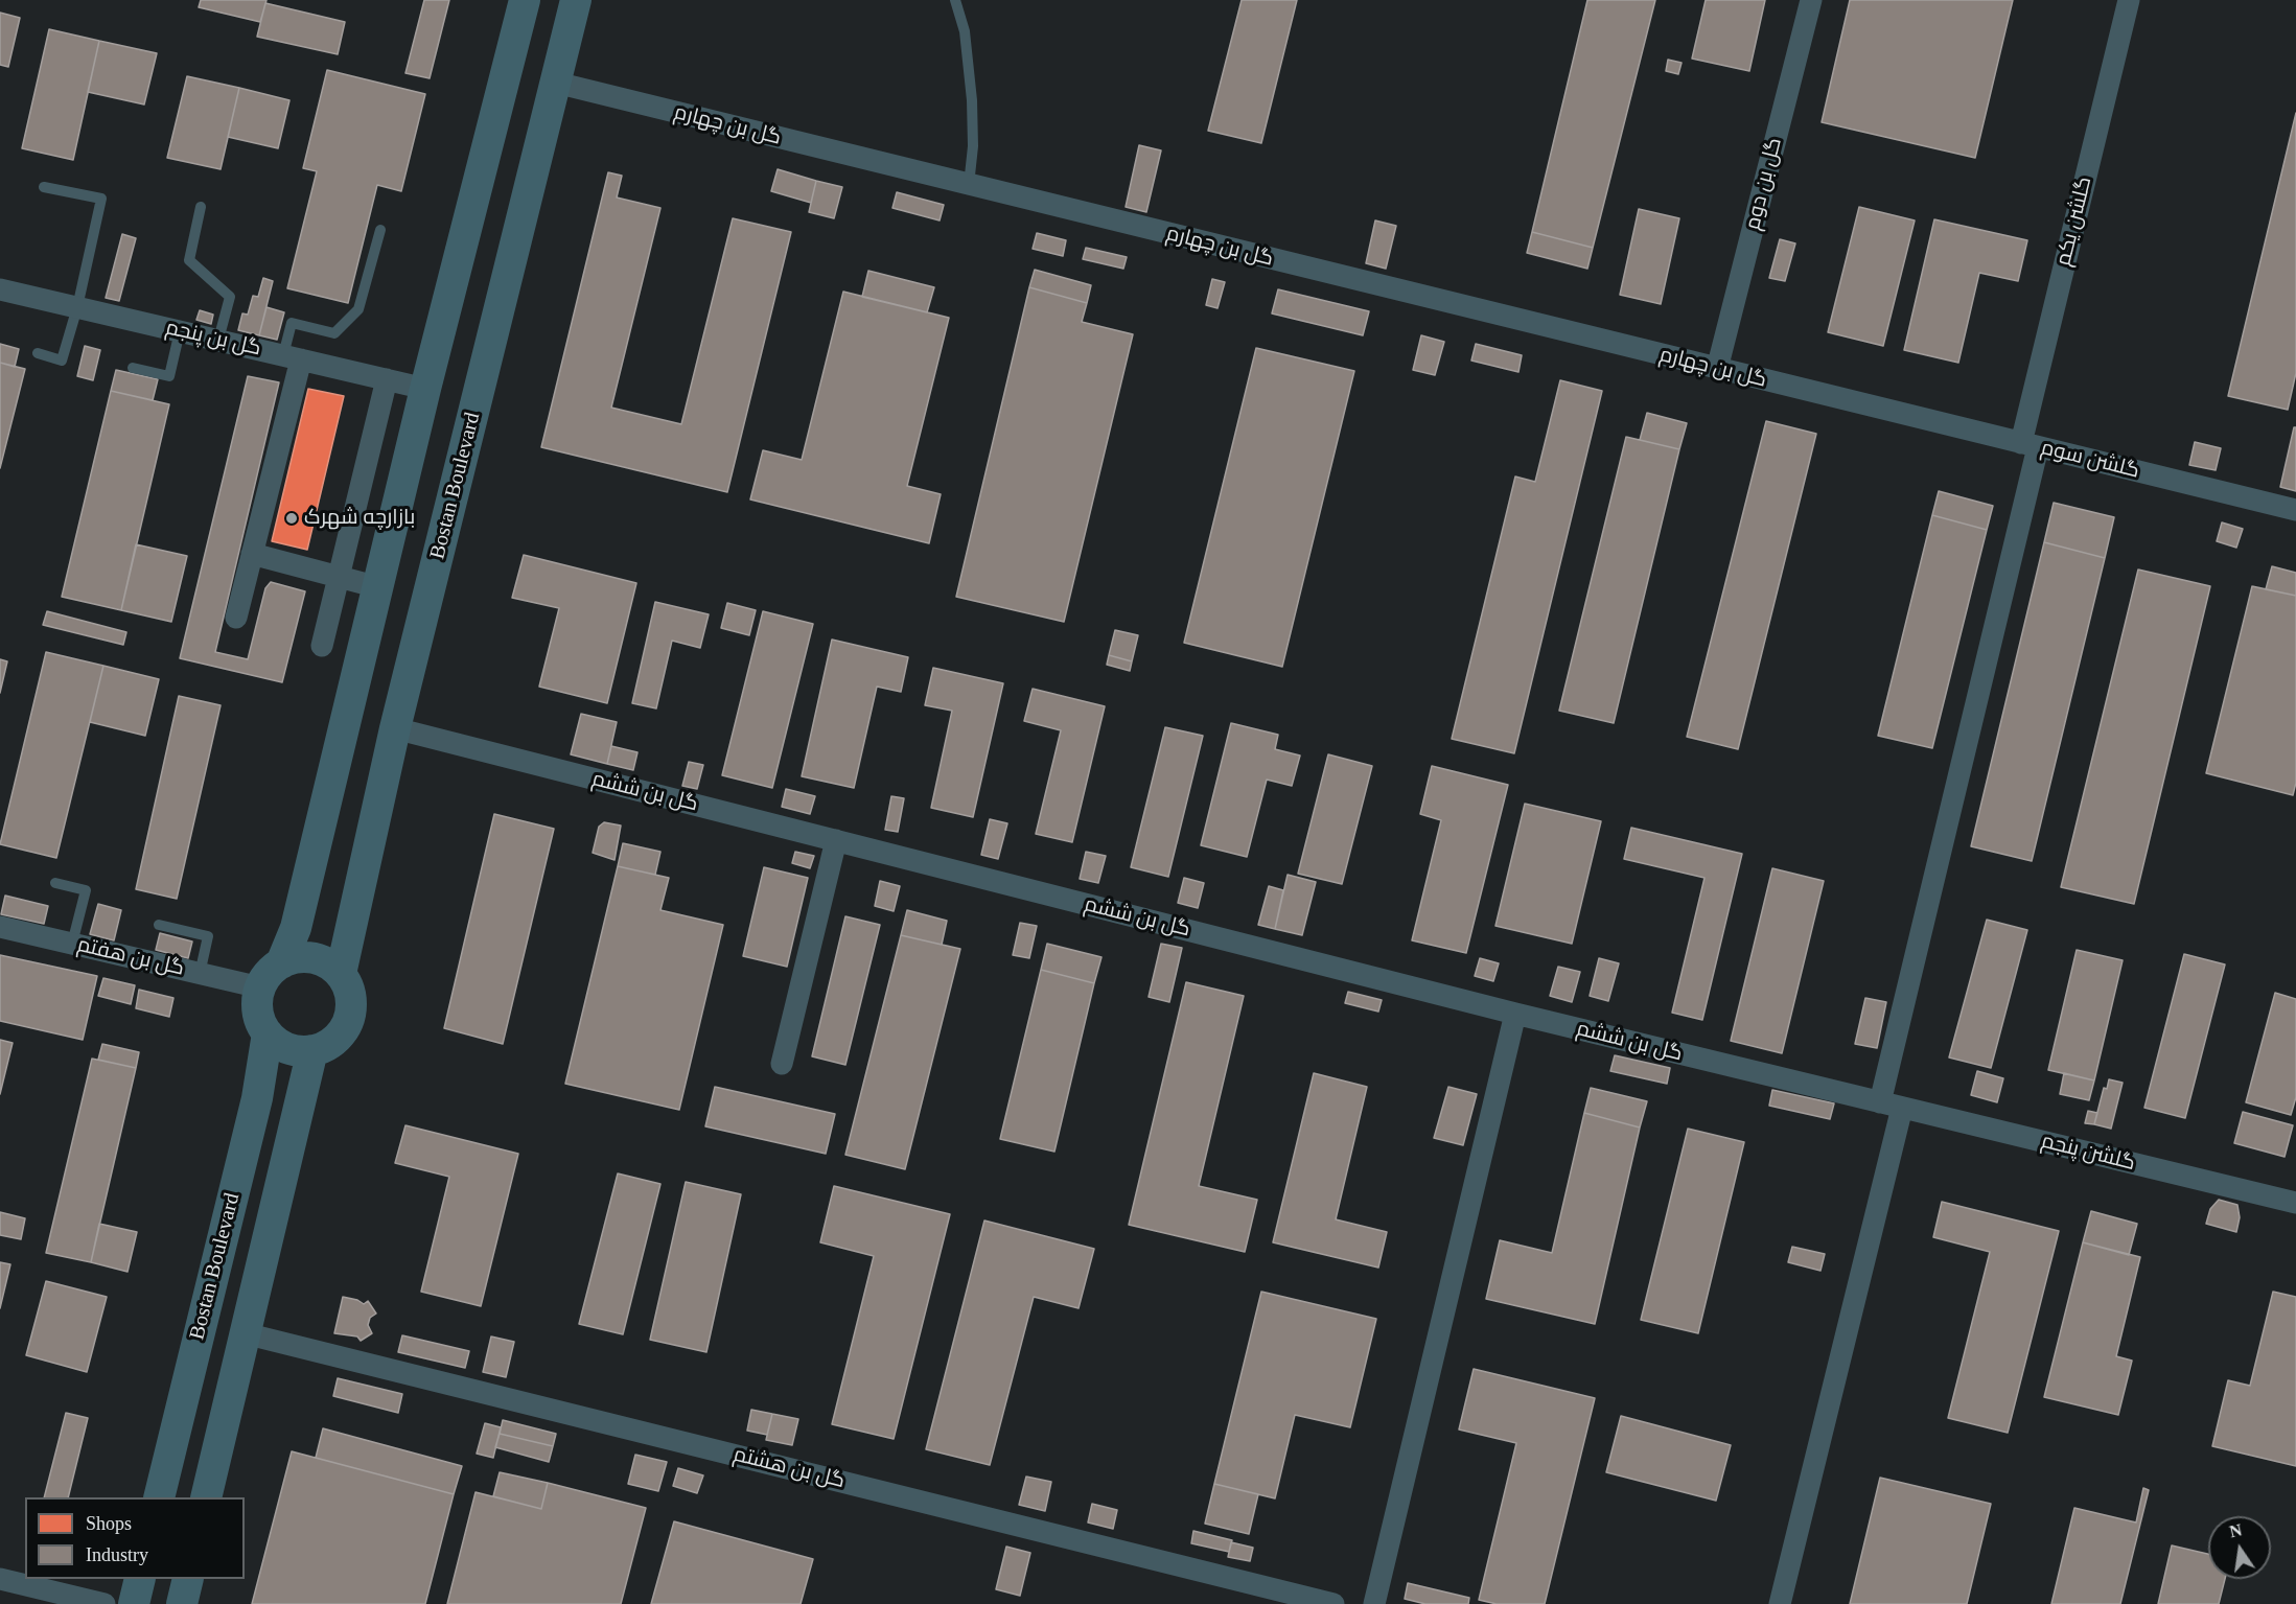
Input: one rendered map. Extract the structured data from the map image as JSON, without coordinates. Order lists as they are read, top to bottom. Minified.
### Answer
{"streets":{"street":["گل بن چهارم","گل بن دوم","گلشن یکم","گل بن پنجم","گلشن سوم","Bostan Boulevard","گل بن ششم","گل بن هفتم","گلشن پنجم","گل بن هشتم"]},"crossings":[["گل بن چهارم","گل بن دوم"],["گل بن چهارم","گلشن سوم"],["گل بن چهارم","Bostan Boulevard"],["گلشن یکم","گلشن سوم"],["گلشن یکم","گل بن ششم"],["گلشن یکم","گلشن پنجم"],["Bostan Boulevard","گل بن ششم"],["Bostan Boulevard","گل بن هفتم"],["گل بن ششم","گلشن پنجم"]],"places":["بازارچه شهرک"],"legend":["Shops","Industry"],"north":"top"}
